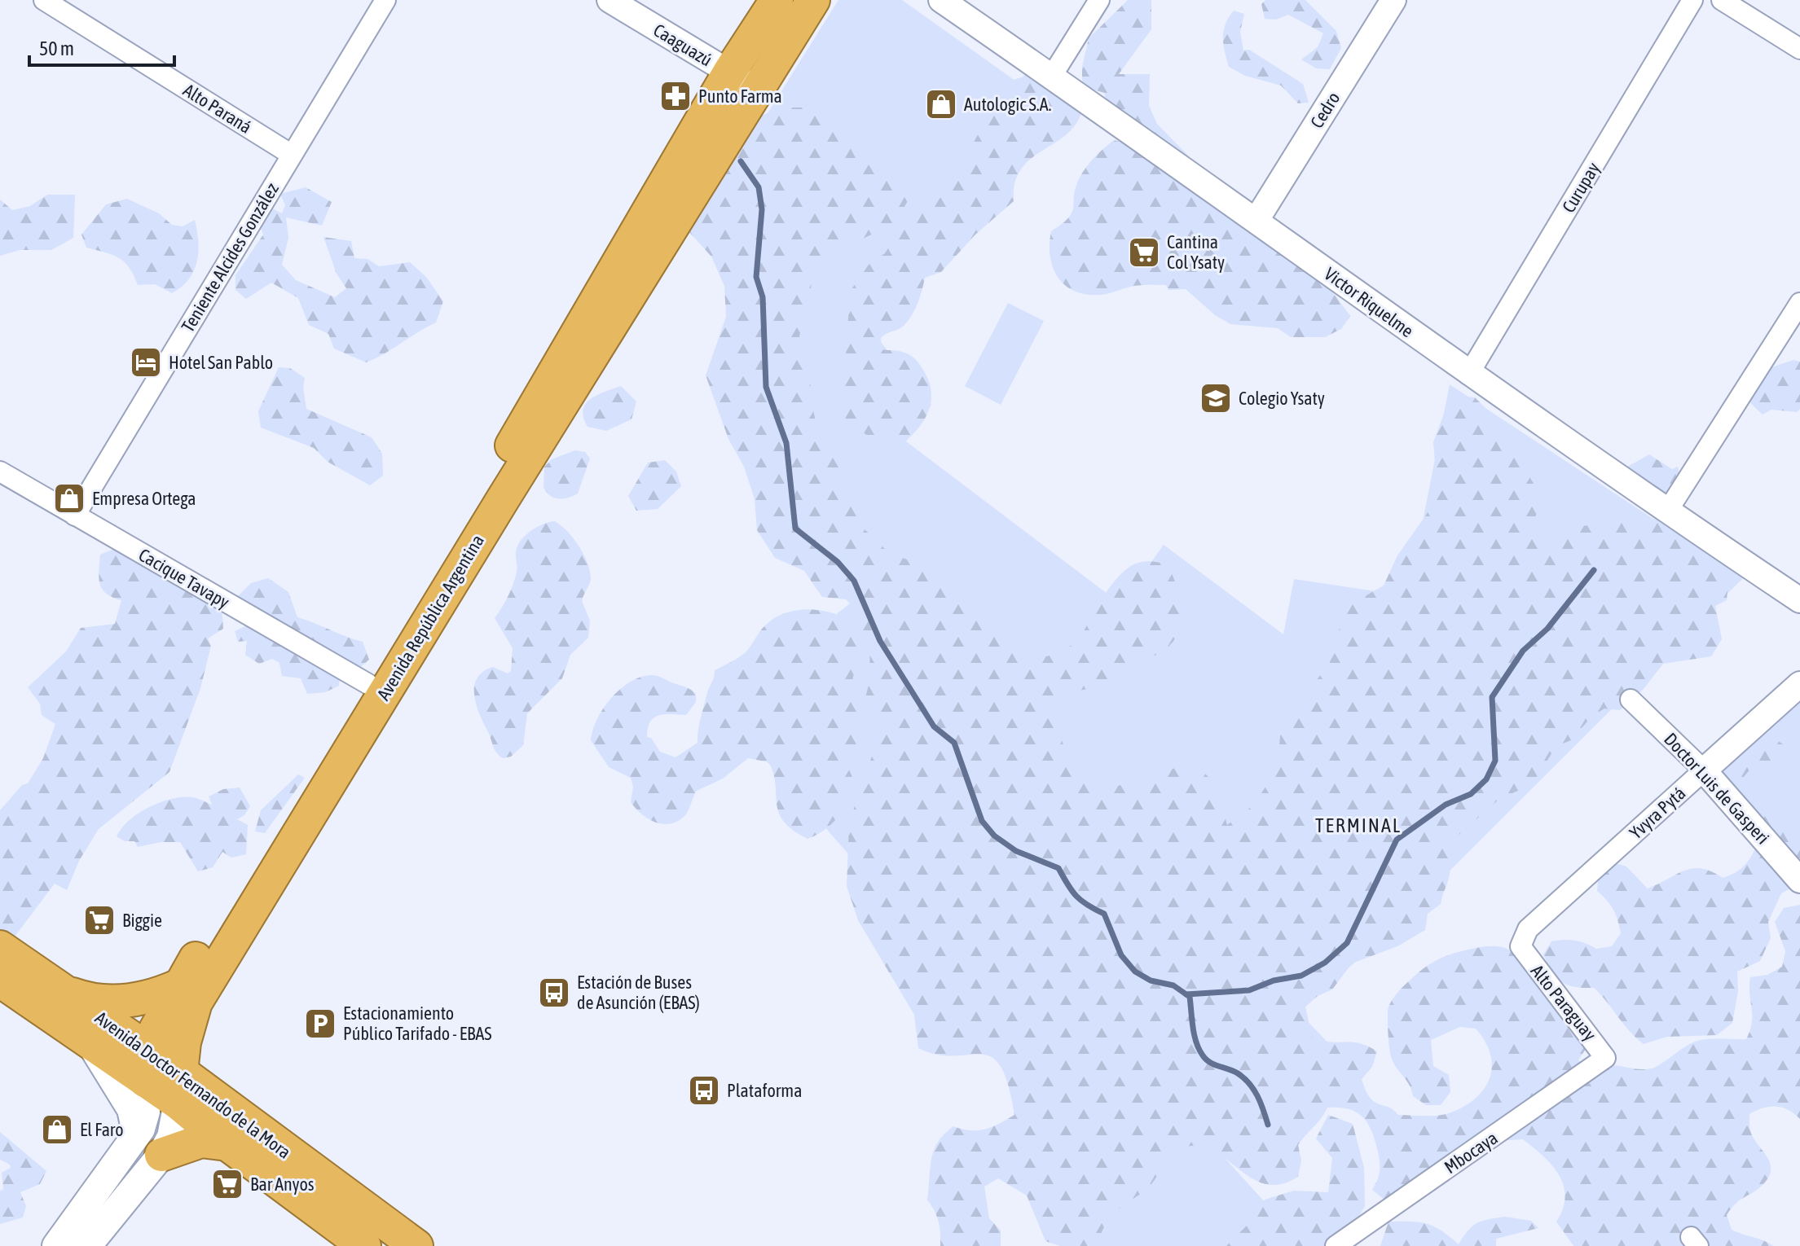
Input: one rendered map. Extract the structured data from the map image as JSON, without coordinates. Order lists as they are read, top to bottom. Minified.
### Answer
{"streets":{"highway":["Avenida República Argentina","Avenida Doctor Fernando de la Mora"],"street":["Caaguazú","Alto Paraná","Cedro","Curupay","Teniente Alcides González","Victor Riquelme","Cacique Tavapy","Doctor Luis de Gasperi","Yvyra Pytá","Alto Paraguay","Mbocaya"]},"crossings":[["Caaguazú","Avenida República Argentina"],["Alto Paraná","Teniente Alcides González"],["Cedro","Victor Riquelme"],["Curupay","Victor Riquelme"],["Teniente Alcides González","Cacique Tavapy"],["Cacique Tavapy","Avenida República Argentina"],["Avenida República Argentina","Avenida Doctor Fernando de la Mora"],["Doctor Luis de Gasperi","Yvyra Pytá"],["Yvyra Pytá","Alto Paraguay"],["Alto Paraguay","Mbocaya"]],"districts":["TERMINAL"],"places":{"pharmacy":["Punto Farma"],"shop":["Autologic S.A.","Empresa Ortega","El Faro"],"supermarket":["Cantina Col Ysaty","Biggie","Bar Anyos"],"hotel":["Hotel San Pablo"],"school or university":["Colegio Ysaty"],"bus stop":["Estación de Buses de Asunción (EBAS)","Plataforma"],"parking":["Estacionamiento Público Tarifado - EBAS"]},"scale_bar":"50 m"}
